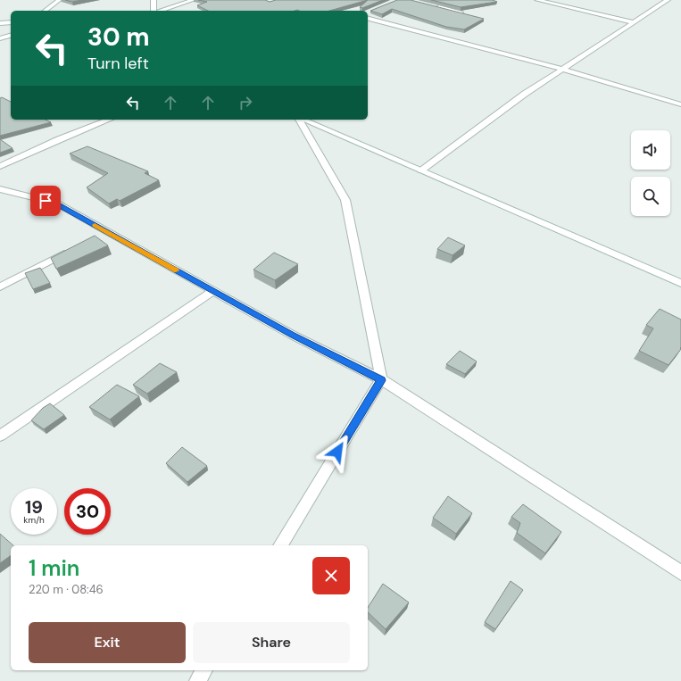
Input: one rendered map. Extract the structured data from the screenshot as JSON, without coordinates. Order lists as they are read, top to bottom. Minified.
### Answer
{"page":{"turn":["30 m","Turn left"],"speed":"19 km/h","limit":"30","heading":["1 min","220 m · 08:46"],"buttons":["Exit","Share"]}}
